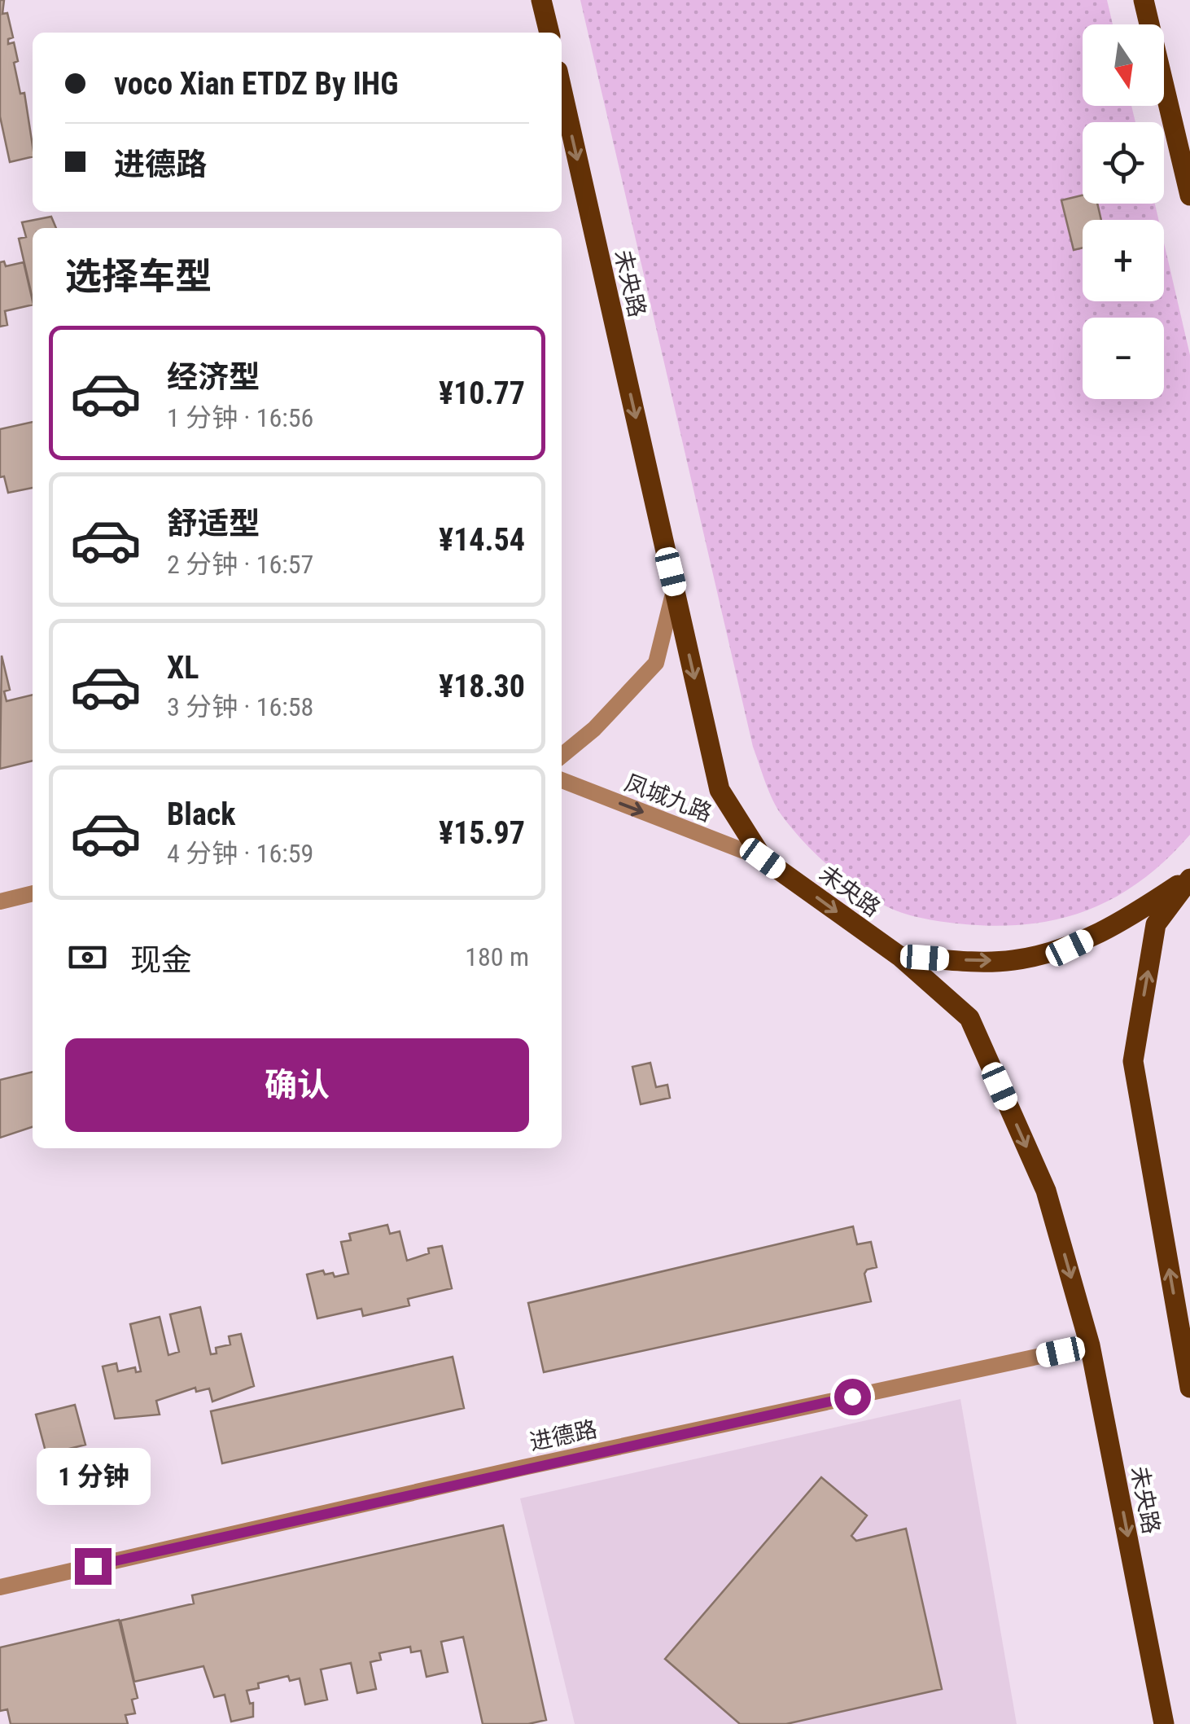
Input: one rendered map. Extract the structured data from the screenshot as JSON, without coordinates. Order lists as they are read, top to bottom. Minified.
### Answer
{"streets":{"main road":["未央路"],"street":["凤城九路","进德路"]},"crossings":[["未央路","凤城九路"],["未央路","进德路"]],"one_way":["未央路","凤城九路"],"north":"bottom","page":{"map_buttons":["+","−"],"banner":["voco Xian ETDZ By IHG","进德路"],"heading":"选择车型","list":[{"name":"经济型","note":"1 分钟 · 16:56","value":"¥10.77"},{"name":"舒适型","note":"2 分钟 · 16:57","value":"¥14.54"},{"name":"XL","note":"3 分钟 · 16:58","value":"¥18.30"},{"name":"Black","note":"4 分钟 · 16:59","value":"¥15.97"}],"pay":["现金","180 m"],"buttons":"确认","bubble":"1 分钟"}}
